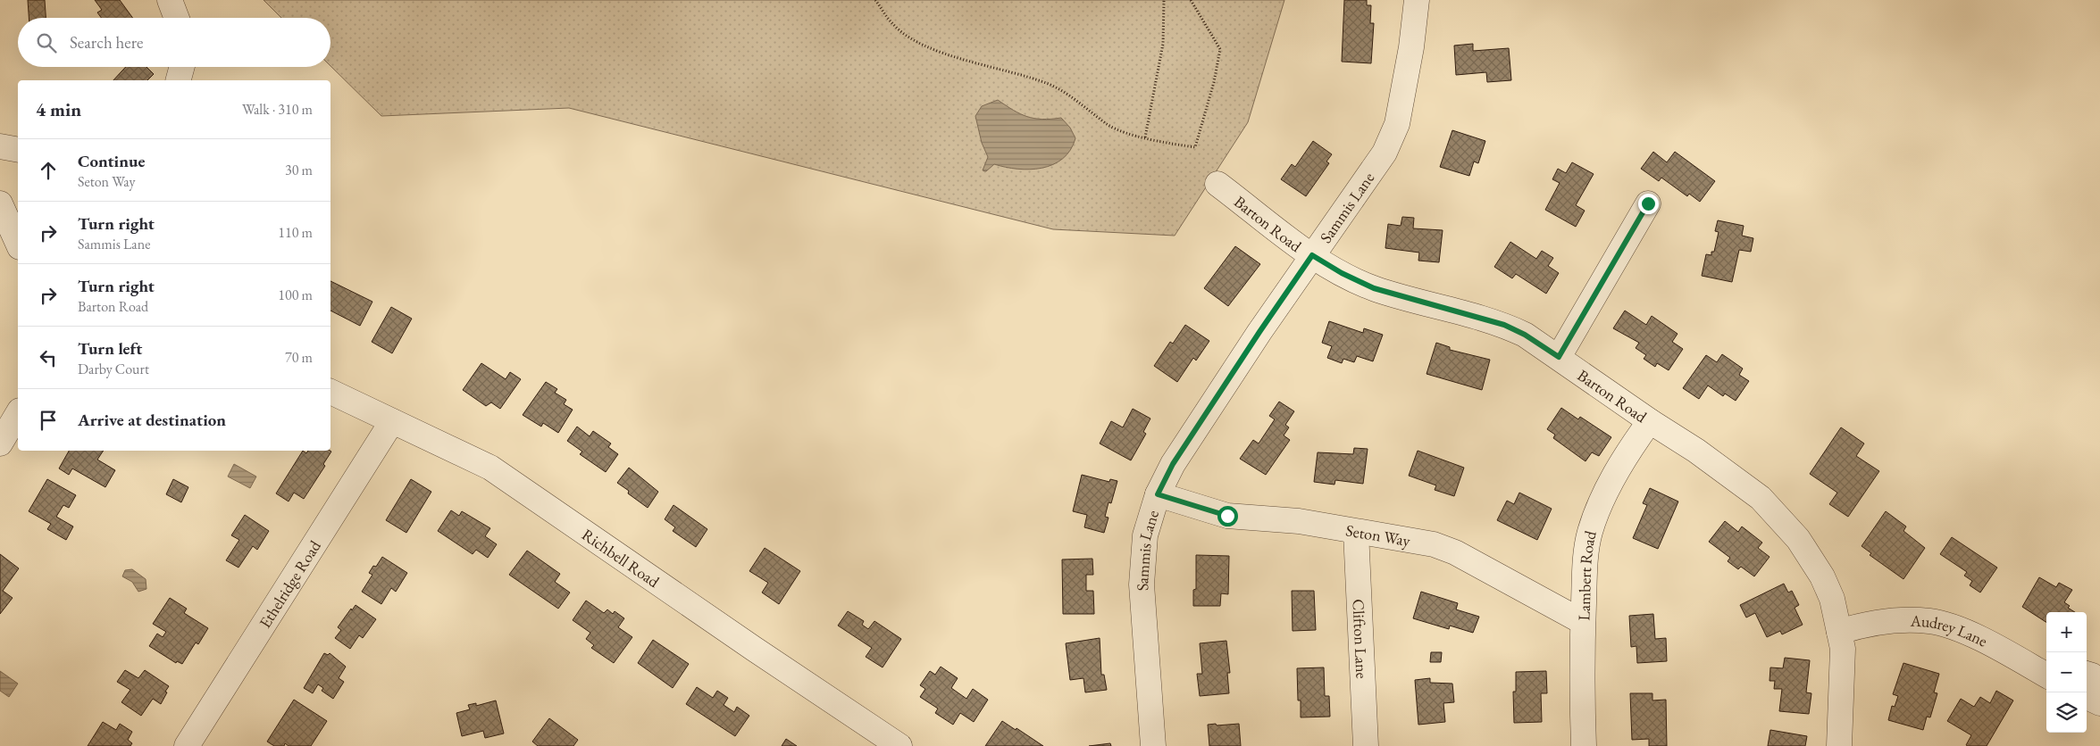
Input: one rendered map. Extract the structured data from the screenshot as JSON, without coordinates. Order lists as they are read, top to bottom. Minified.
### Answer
{"streets":{"street":["Sammis Lane","Barton Road","Seton Way","Richbell Road","Lambert Road","Ethelridge Road","Audrey Lane","Clifton Lane"]},"crossings":[["Sammis Lane","Barton Road"],["Sammis Lane","Seton Way"],["Barton Road","Lambert Road"],["Barton Road","Audrey Lane"],["Seton Way","Lambert Road"],["Seton Way","Clifton Lane"],["Richbell Road","Ethelridge Road"]],"page":{"search":"Search here","heading":["4 min","Walk · 310 m"],"list":[["Continue","Seton Way","30 m"],["Turn right","Sammis Lane","110 m"],["Turn right","Barton Road","100 m"],["Turn left","Darby Court","70 m"],"Arrive at destination"],"map_buttons":["+","−"]}}
